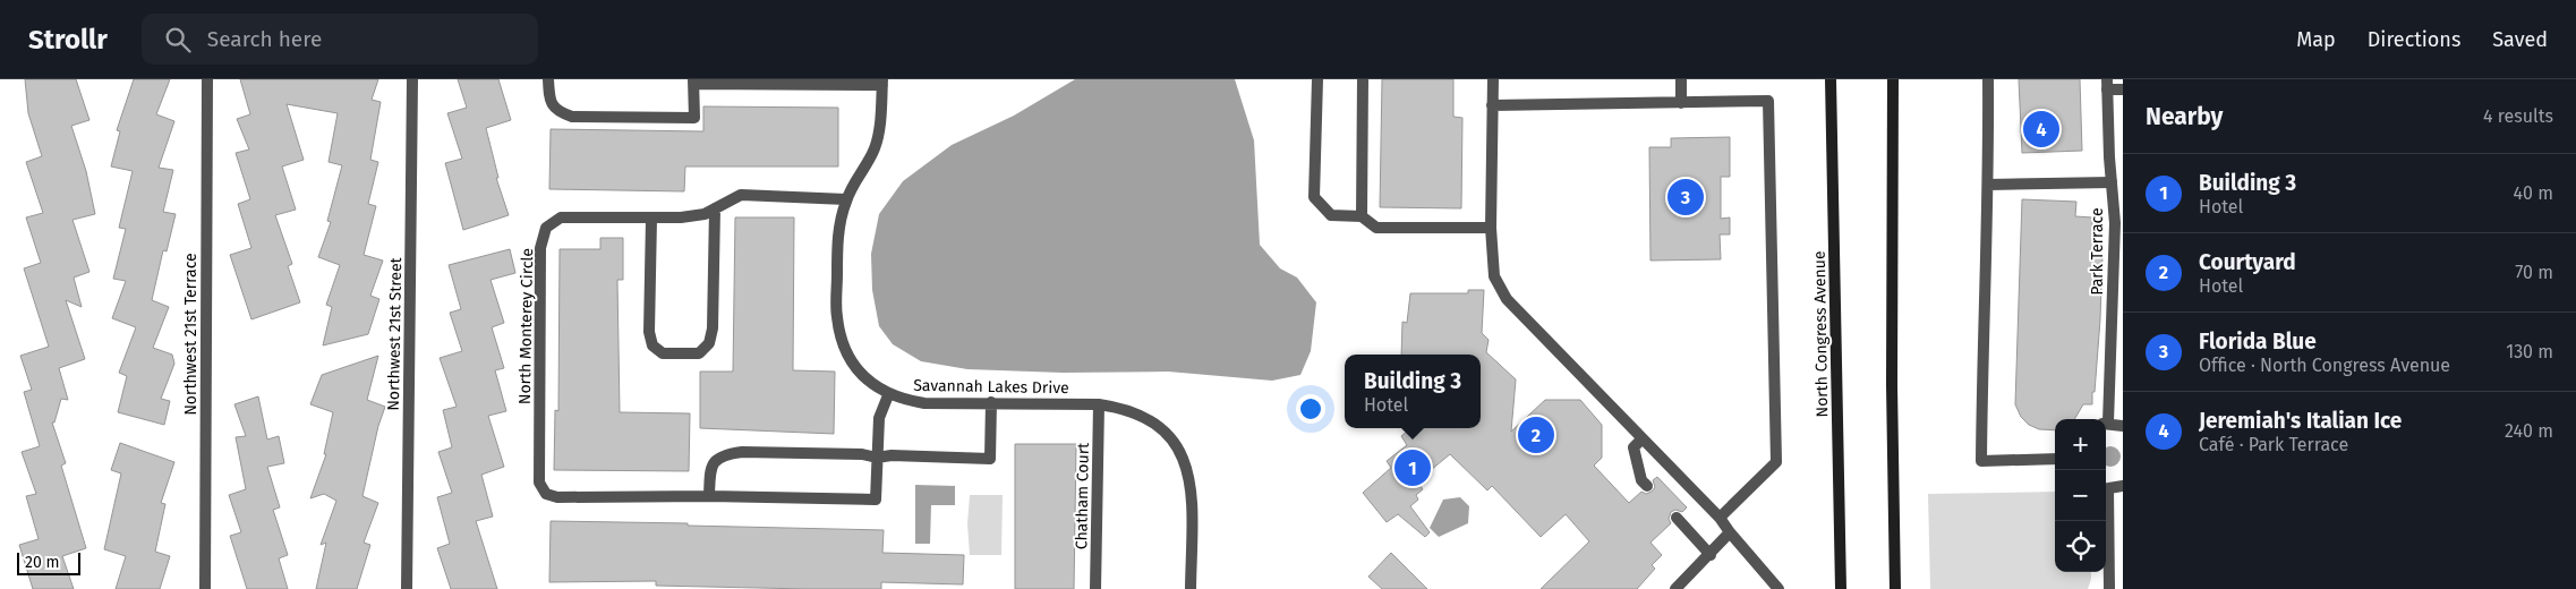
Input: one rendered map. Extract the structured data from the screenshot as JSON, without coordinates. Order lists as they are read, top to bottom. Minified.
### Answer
{"streets":{"main road":["North Congress Avenue"],"street":["Park Terrace","North Monterey Circle","Northwest 21st Terrace","Northwest 21st Street","Savannah Lakes Drive","Chatham Court"]},"crossings":[["North Monterey Circle","Savannah Lakes Drive"],["Savannah Lakes Drive","Chatham Court"]],"scale_bar":"20 m","page":{"header":"Strollr","search":"Search here","nav":["Map","Directions","Saved"],"heading":["Nearby","4 results"],"pins":["4","3","2","1"],"list":[{"mark":"1","name":"Building 3","note":"Hotel","value":"40 m"},{"mark":"2","name":"Courtyard","note":"Hotel","value":"70 m"},{"mark":"3","name":"Florida Blue","note":"Office · North Congress Avenue","value":"130 m"},{"mark":"4","name":"Jeremiah's Italian Ice","note":"Café · Park Terrace","value":"240 m"}],"popup":["Building 3","Hotel"],"map_buttons":["+","−"],"scale":"20 m"}}
